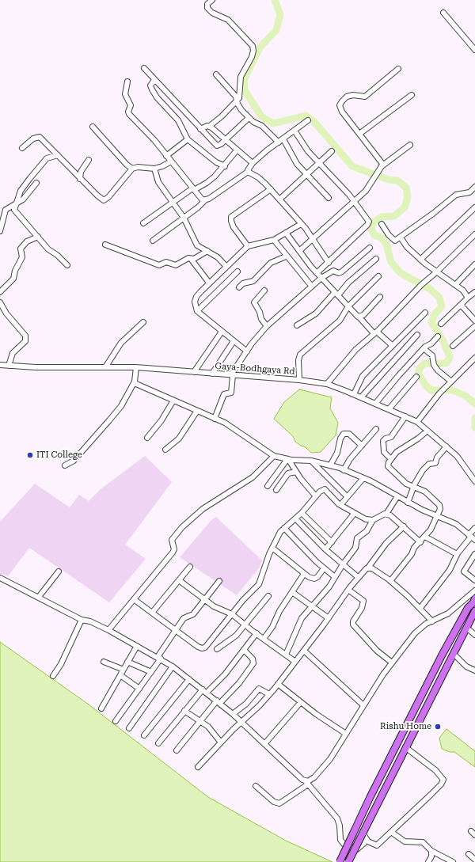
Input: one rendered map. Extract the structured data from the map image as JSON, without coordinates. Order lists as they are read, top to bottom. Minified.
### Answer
{"streets":{"street":["Gaya-Bodhgaya Rd"]},"places":["ITI College","Rishu Home"]}
